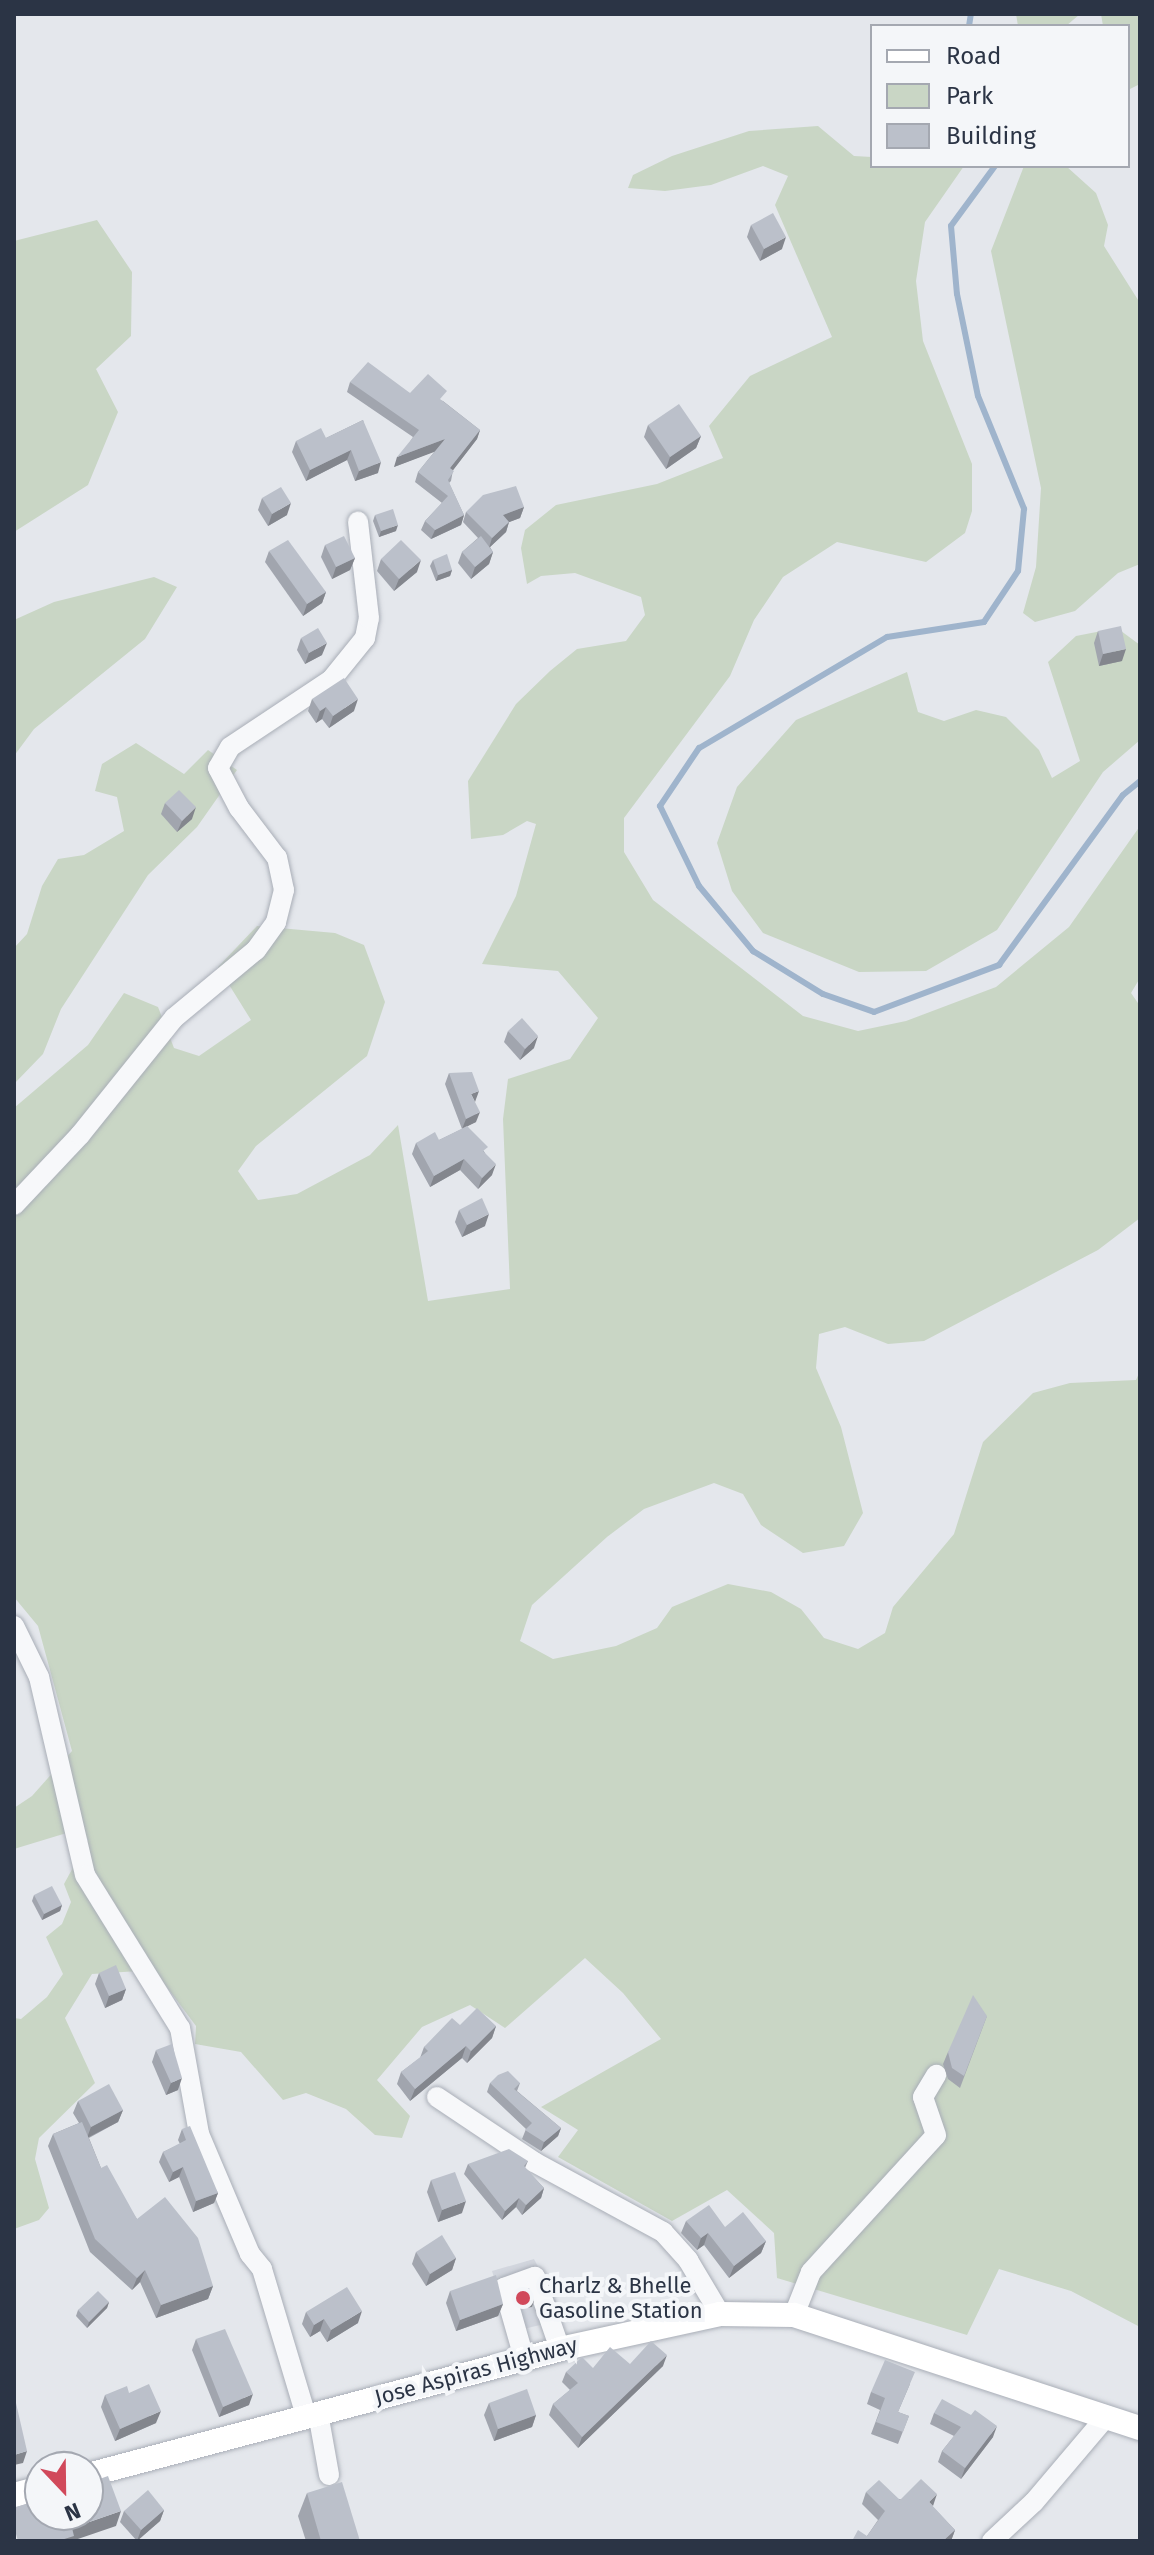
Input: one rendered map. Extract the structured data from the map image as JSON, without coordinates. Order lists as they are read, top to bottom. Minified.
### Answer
{"streets":{"main road":["Jose Aspiras Highway"]},"places":["Charlz & Bhelle Gasoline Station"],"legend":["Road","Park","Building"],"north":"bottom"}
